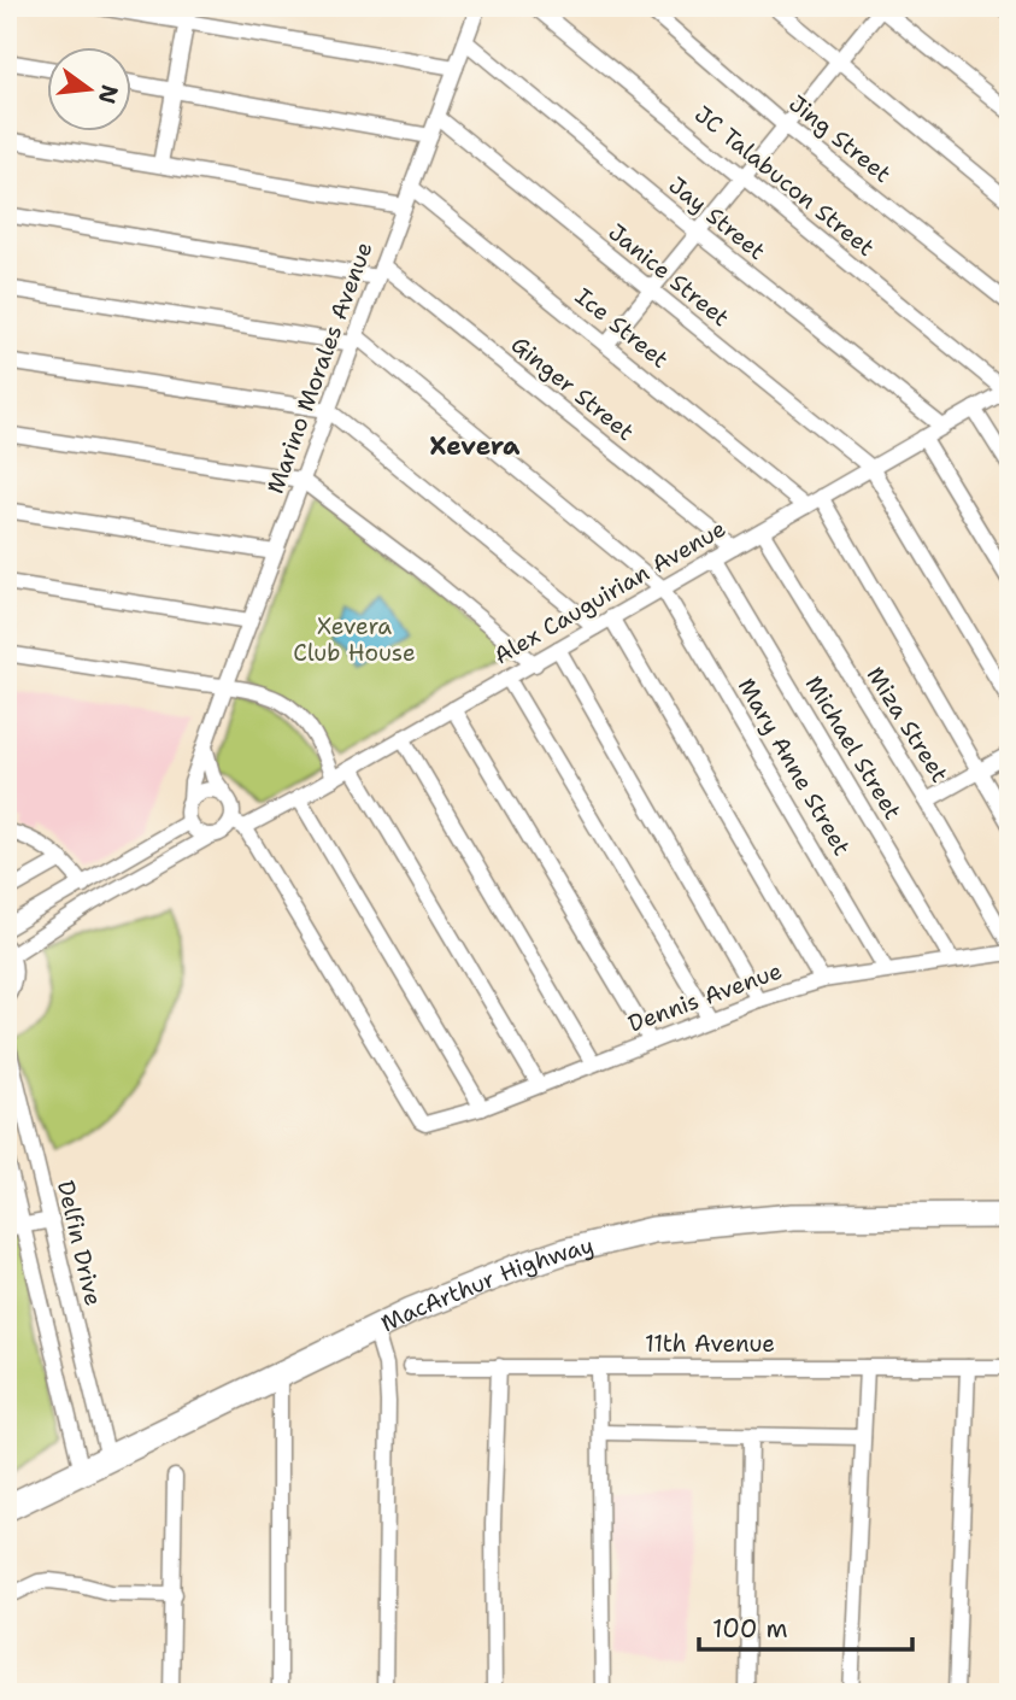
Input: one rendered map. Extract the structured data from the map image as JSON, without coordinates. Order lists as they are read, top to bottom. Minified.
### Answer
{"streets":{"highway":["MacArthur Highway"],"street":["Jing Street","JC Talabucon Street","Jay Street","Janice Street","Ice Street","Marino Morales Avenue","Ginger Street","Alex Cauguirian Avenue","Miza Street","Michael Street","Mary Anne Street","Dennis Avenue","Delfin Drive","11th Avenue"]},"crossings":[["JC Talabucon Street","Alex Cauguirian Avenue"],["Jay Street","Marino Morales Avenue"],["Jay Street","Alex Cauguirian Avenue"],["Janice Street","Marino Morales Avenue"],["Janice Street","Alex Cauguirian Avenue"],["Ice Street","Marino Morales Avenue"],["Ice Street","Alex Cauguirian Avenue"],["Marino Morales Avenue","Ginger Street"],["Marino Morales Avenue","Alex Cauguirian Avenue"],["Marino Morales Avenue","Dennis Avenue"],["Ginger Street","Alex Cauguirian Avenue"],["Alex Cauguirian Avenue","Miza Street"],["Alex Cauguirian Avenue","Michael Street"],["Alex Cauguirian Avenue","Mary Anne Street"],["Alex Cauguirian Avenue","Dennis Avenue"],["Michael Street","Dennis Avenue"],["Mary Anne Street","Dennis Avenue"],["Delfin Drive","MacArthur Highway"]],"districts":["Xevera"],"parks":["Xevera Club House"],"scale_bar":"100 m","north":"right"}
